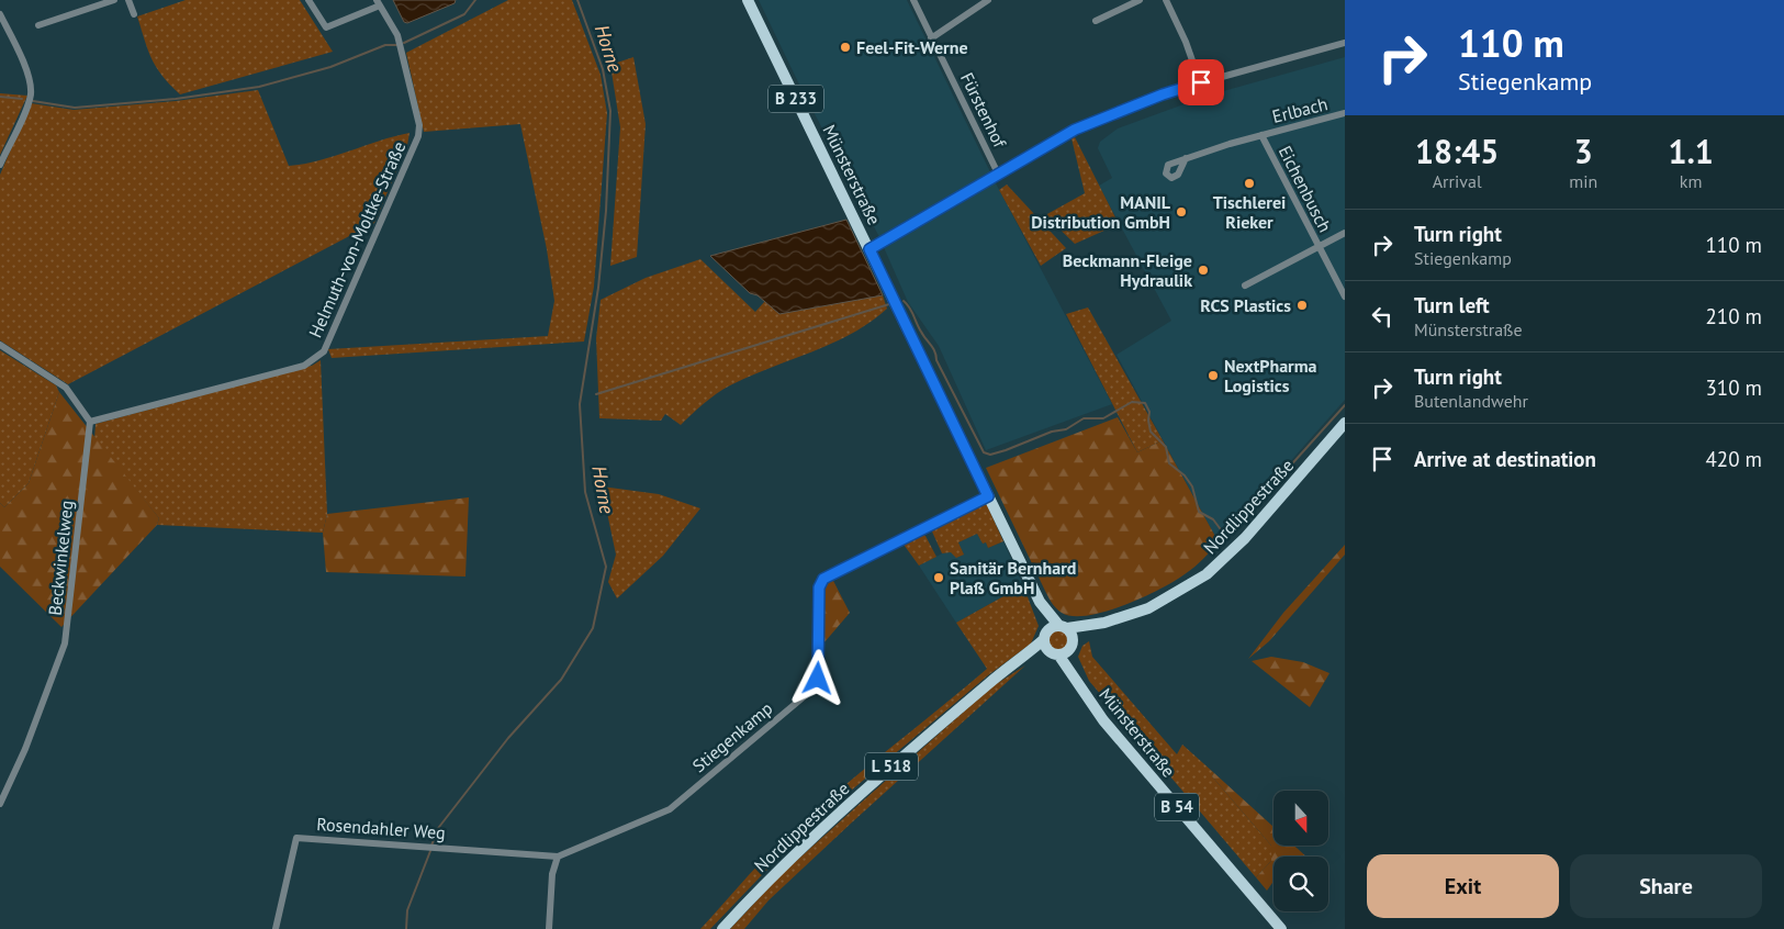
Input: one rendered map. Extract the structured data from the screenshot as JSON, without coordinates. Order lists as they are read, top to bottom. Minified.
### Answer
{"streets":{"main road":["B 233","Münsterstraße","Nordlippestraße","L 518","B 54"],"street":["Fürstenhof","Erlbach","Eichenbusch","Helmuth-von-Moltke-Straße","Beckwinkelweg","Stiegenkamp","Rosendahler Weg"]},"crossings":[["Erlbach","Eichenbusch"],["Münsterstraße","Nordlippestraße"],["Münsterstraße","Stiegenkamp"],["Helmuth-von-Moltke-Straße","Beckwinkelweg"],["Stiegenkamp","Rosendahler Weg"]],"water":["Horne"],"places":["Feel-Fit-Werne","Tischlerei Rieker","MANIL Distribution GmbH","Beckmann-Fleige Hydraulik","RCS Plastics","NextPharma Logistics","Sanitär Bernhard Plaß GmbH"],"north":"bottom","page":{"turn":["110 m","Stiegenkamp"],"eta":["18:45","Arrival","3","min","1.1","km"],"list":[{"name":"Turn right","note":"Stiegenkamp","value":"110 m"},{"name":"Turn left","note":"Münsterstraße","value":"210 m"},{"name":"Turn right","note":"Butenlandwehr","value":"310 m"},{"name":"Arrive at destination","value":"420 m"}],"buttons":["Exit","Share"]}}
